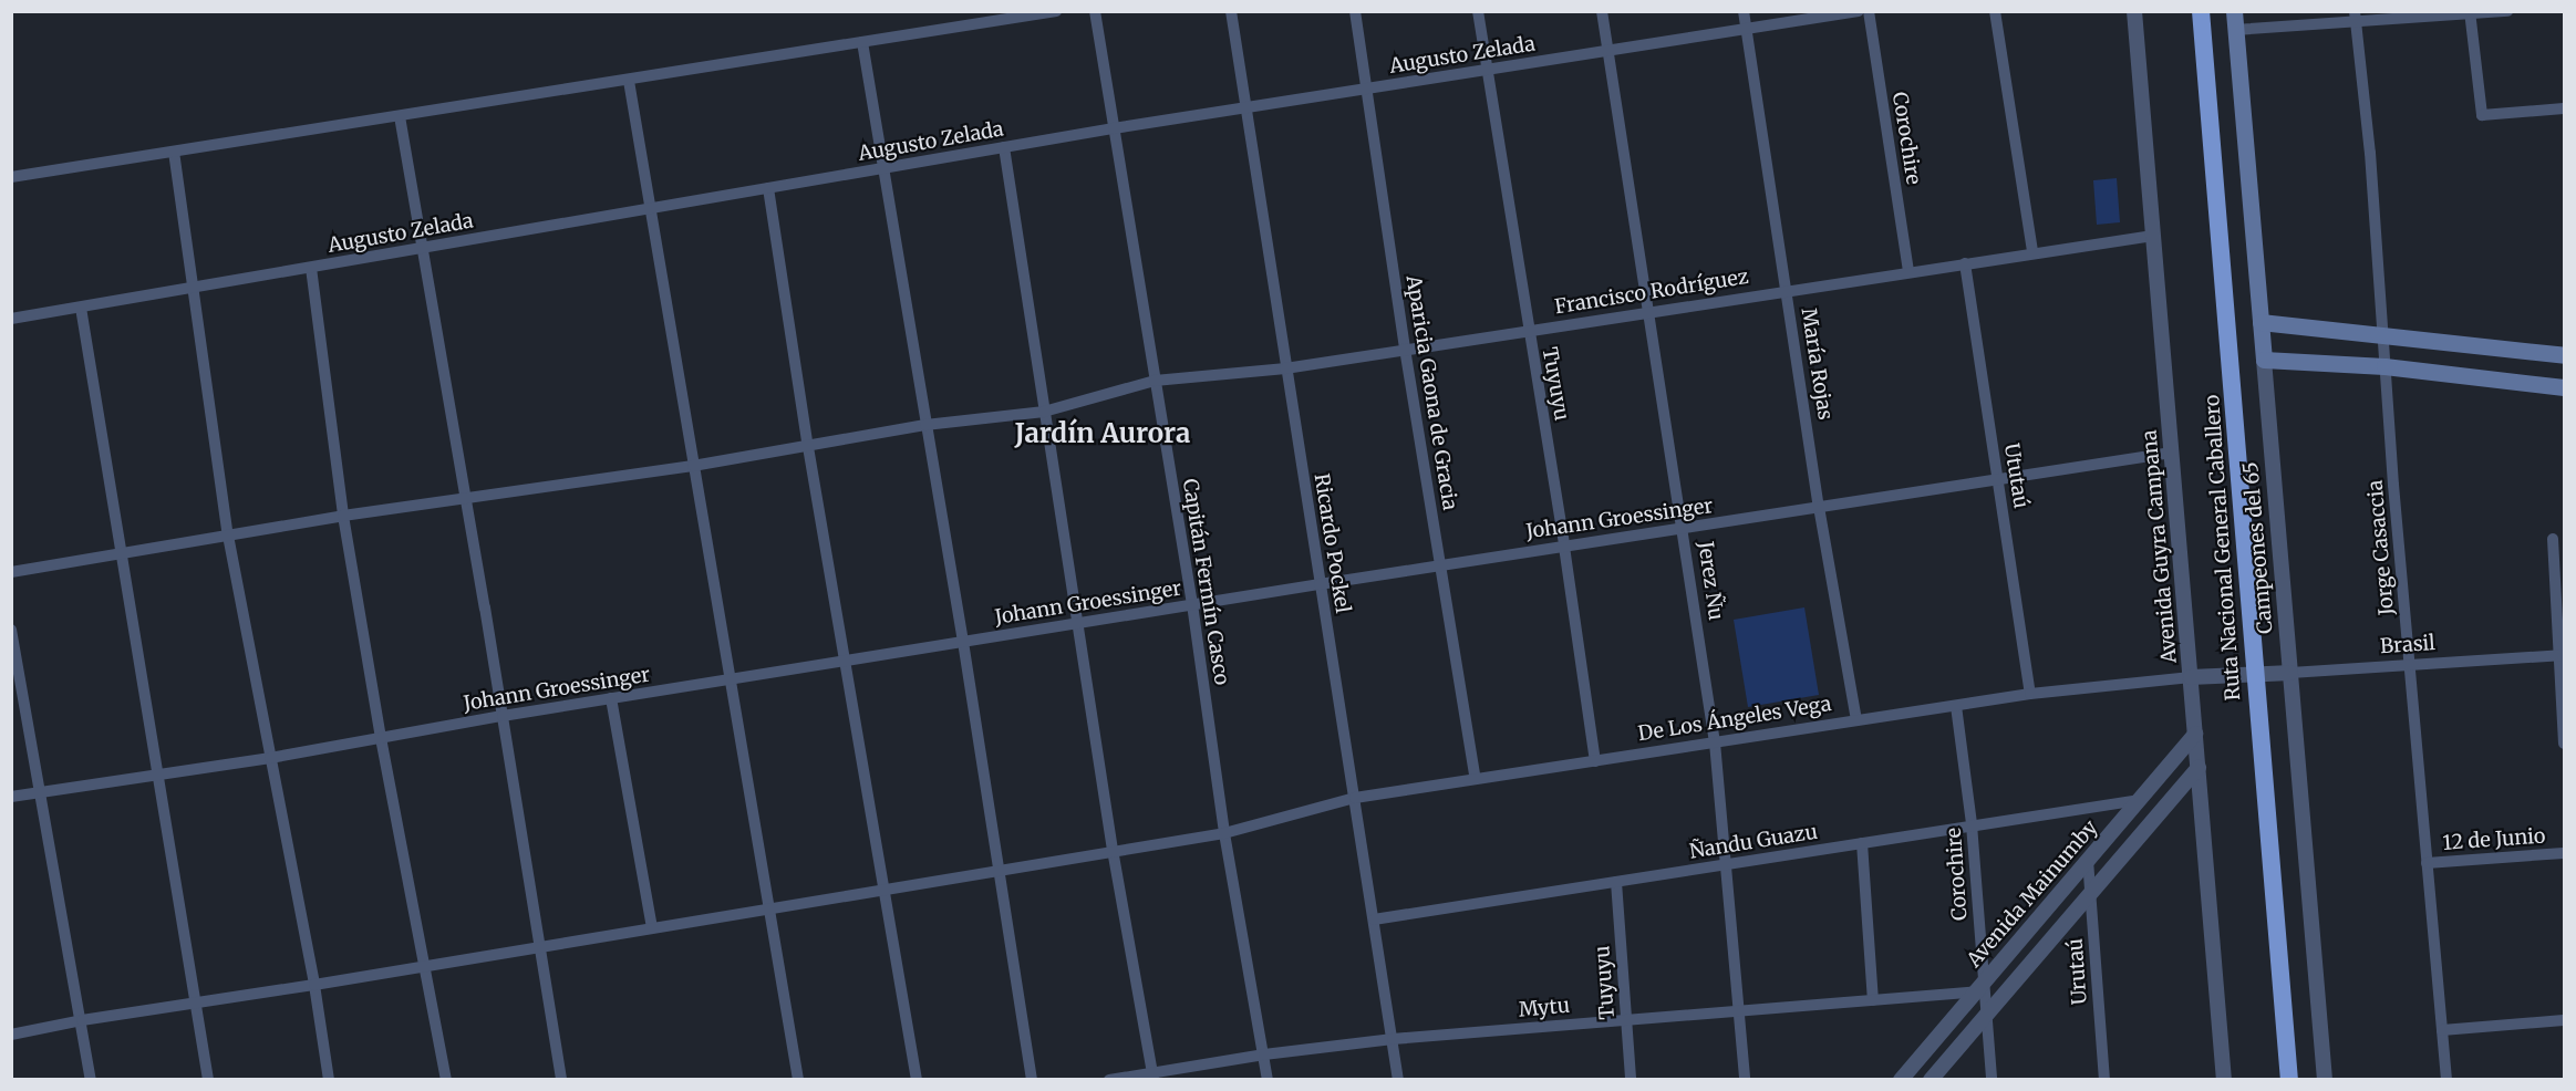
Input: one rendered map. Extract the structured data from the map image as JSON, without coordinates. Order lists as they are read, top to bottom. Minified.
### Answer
{"streets":{"highway":["Ruta Nacional General Caballero"],"main road":["Campeones del 65"],"street":["Augusto Zelada","Corochire","Francisco Rodríguez","María Rojas","Tuyuyu","Aparicia Gaona de Gracia","Ututaú","Johann Groessinger","Ricardo Pockel","Avenida Guyra Campana","Jorge Casaccia","Jerez Ñu","Capitán Fermín Casco","Brasil","De Los Ángeles Vega","12 de Junio","Ñandu Guazu","Avenida Mainumby","Urutaú","Mytu"]},"crossings":[["Augusto Zelada","María Rojas"],["Augusto Zelada","Tuyuyu"],["Augusto Zelada","Aparicia Gaona de Gracia"],["Augusto Zelada","Ricardo Pockel"],["Augusto Zelada","Jerez Ñu"],["Augusto Zelada","Capitán Fermín Casco"],["Corochire","Francisco Rodríguez"],["Corochire","De Los Ángeles Vega"],["Corochire","Ñandu Guazu"],["Corochire","Avenida Mainumby"],["Corochire","Mytu"],["Francisco Rodríguez","María Rojas"],["Francisco Rodríguez","Tuyuyu"],["Francisco Rodríguez","Aparicia Gaona de Gracia"],["Francisco Rodríguez","Ututaú"],["Francisco Rodríguez","Ricardo Pockel"],["Francisco Rodríguez","Avenida Guyra Campana"],["Francisco Rodríguez","Jerez Ñu"],["Francisco Rodríguez","Capitán Fermín Casco"],["María Rojas","Johann Groessinger"],["María Rojas","De Los Ángeles Vega"],["Tuyuyu","Johann Groessinger"],["Tuyuyu","De Los Ángeles Vega"],["Tuyuyu","Ñandu Guazu"],["Tuyuyu","Mytu"],["Aparicia Gaona de Gracia","Johann Groessinger"],["Aparicia Gaona de Gracia","De Los Ángeles Vega"],["Ututaú","Johann Groessinger"],["Ututaú","De Los Ángeles Vega"],["Johann Groessinger","Ricardo Pockel"],["Johann Groessinger","Avenida Guyra Campana"],["Johann Groessinger","Jerez Ñu"],["Johann Groessinger","Capitán Fermín Casco"],["Ricardo Pockel","De Los Ángeles Vega"],["Ricardo Pockel","Ñandu Guazu"],["Ricardo Pockel","Mytu"],["Avenida Guyra Campana","De Los Ángeles Vega"],["Avenida Guyra Campana","Avenida Mainumby"],["Ruta Nacional General Caballero","Brasil"],["Ruta Nacional General Caballero","De Los Ángeles Vega"],["Campeones del 65","Brasil"],["Jorge Casaccia","Brasil"],["Jorge Casaccia","12 de Junio"],["Jerez Ñu","De Los Ángeles Vega"],["Jerez Ñu","Ñandu Guazu"],["Jerez Ñu","Mytu"],["Capitán Fermín Casco","De Los Ángeles Vega"],["Capitán Fermín Casco","Mytu"],["Brasil","De Los Ángeles Vega"],["Ñandu Guazu","Avenida Mainumby"],["Avenida Mainumby","Urutaú"],["Avenida Mainumby","Mytu"]],"districts":["Jardín Aurora"]}
